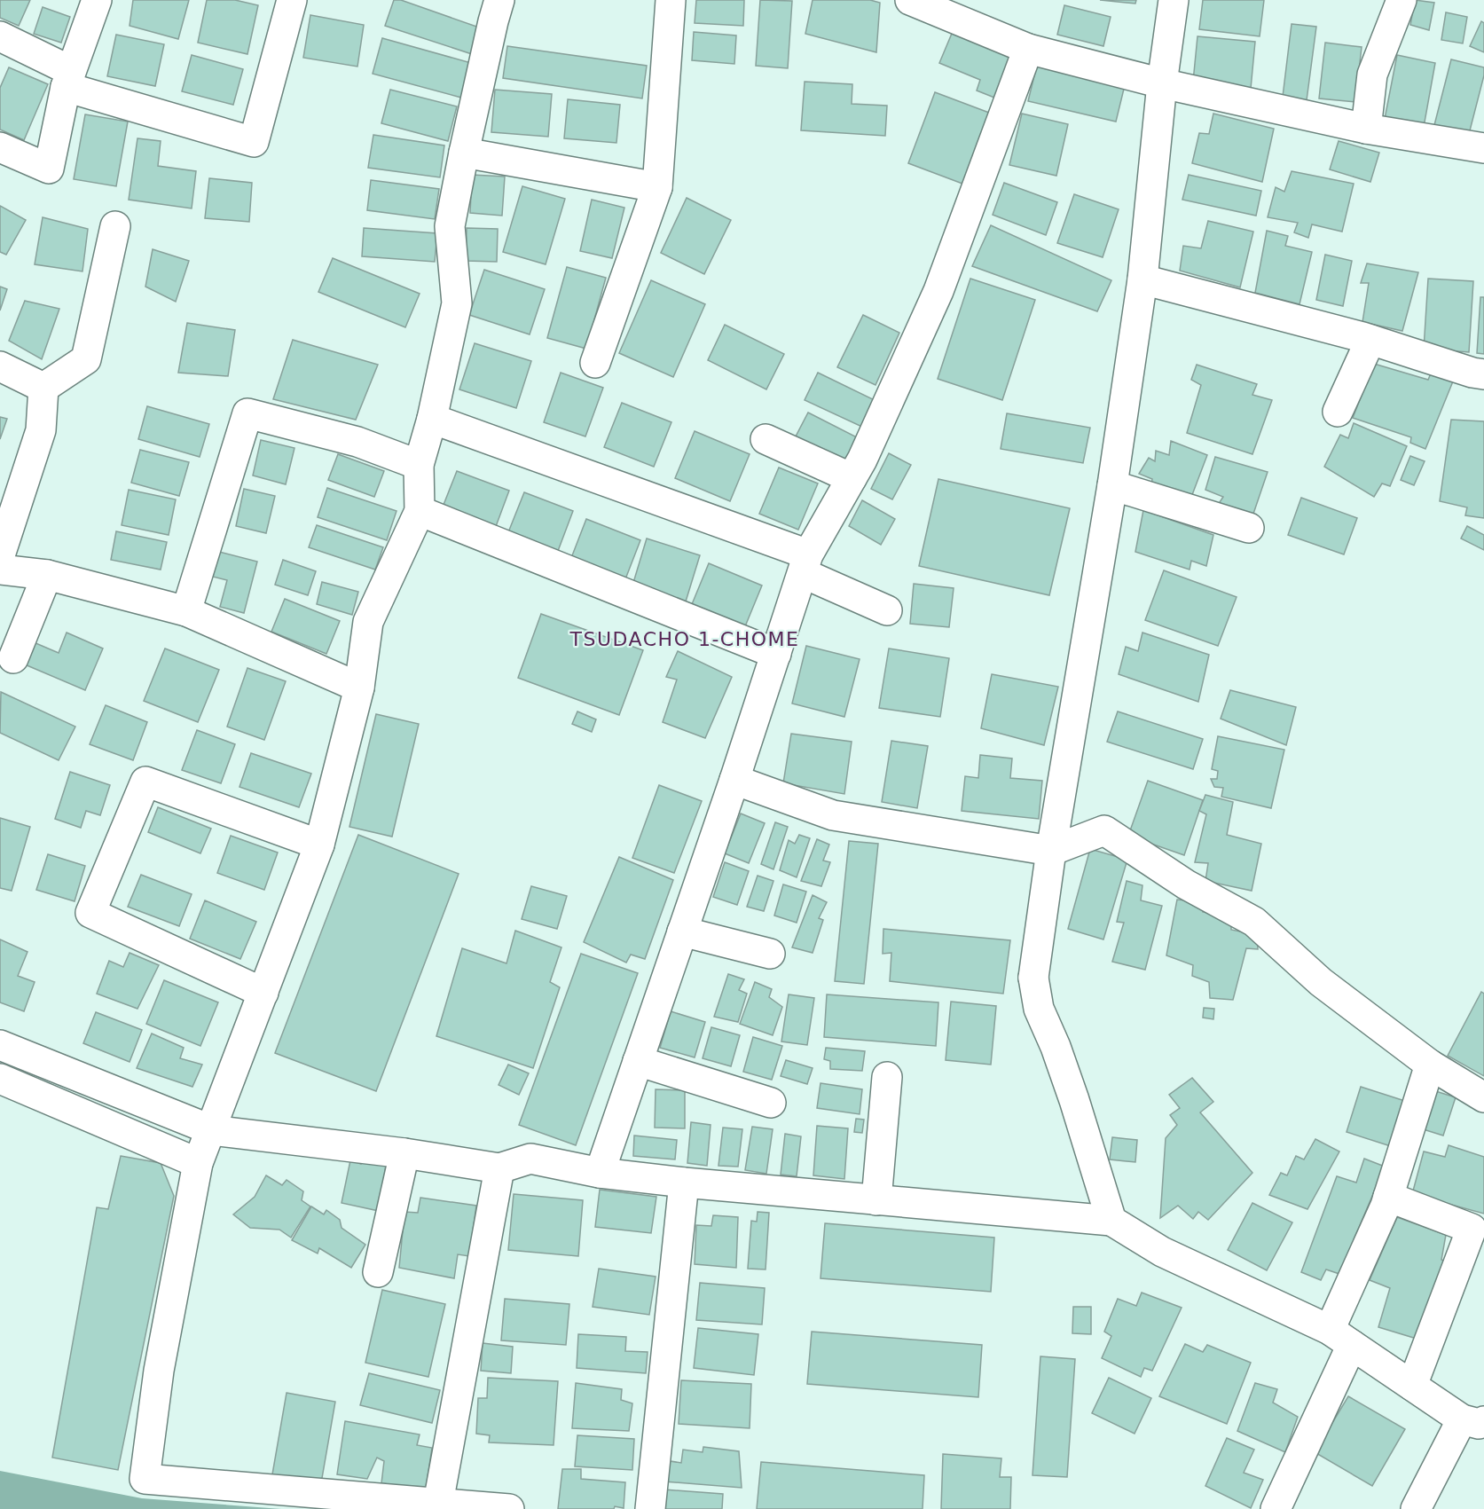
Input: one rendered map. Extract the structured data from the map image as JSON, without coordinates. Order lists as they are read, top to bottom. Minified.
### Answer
{"districts":["TSUDACHO 1-CHOME"]}
